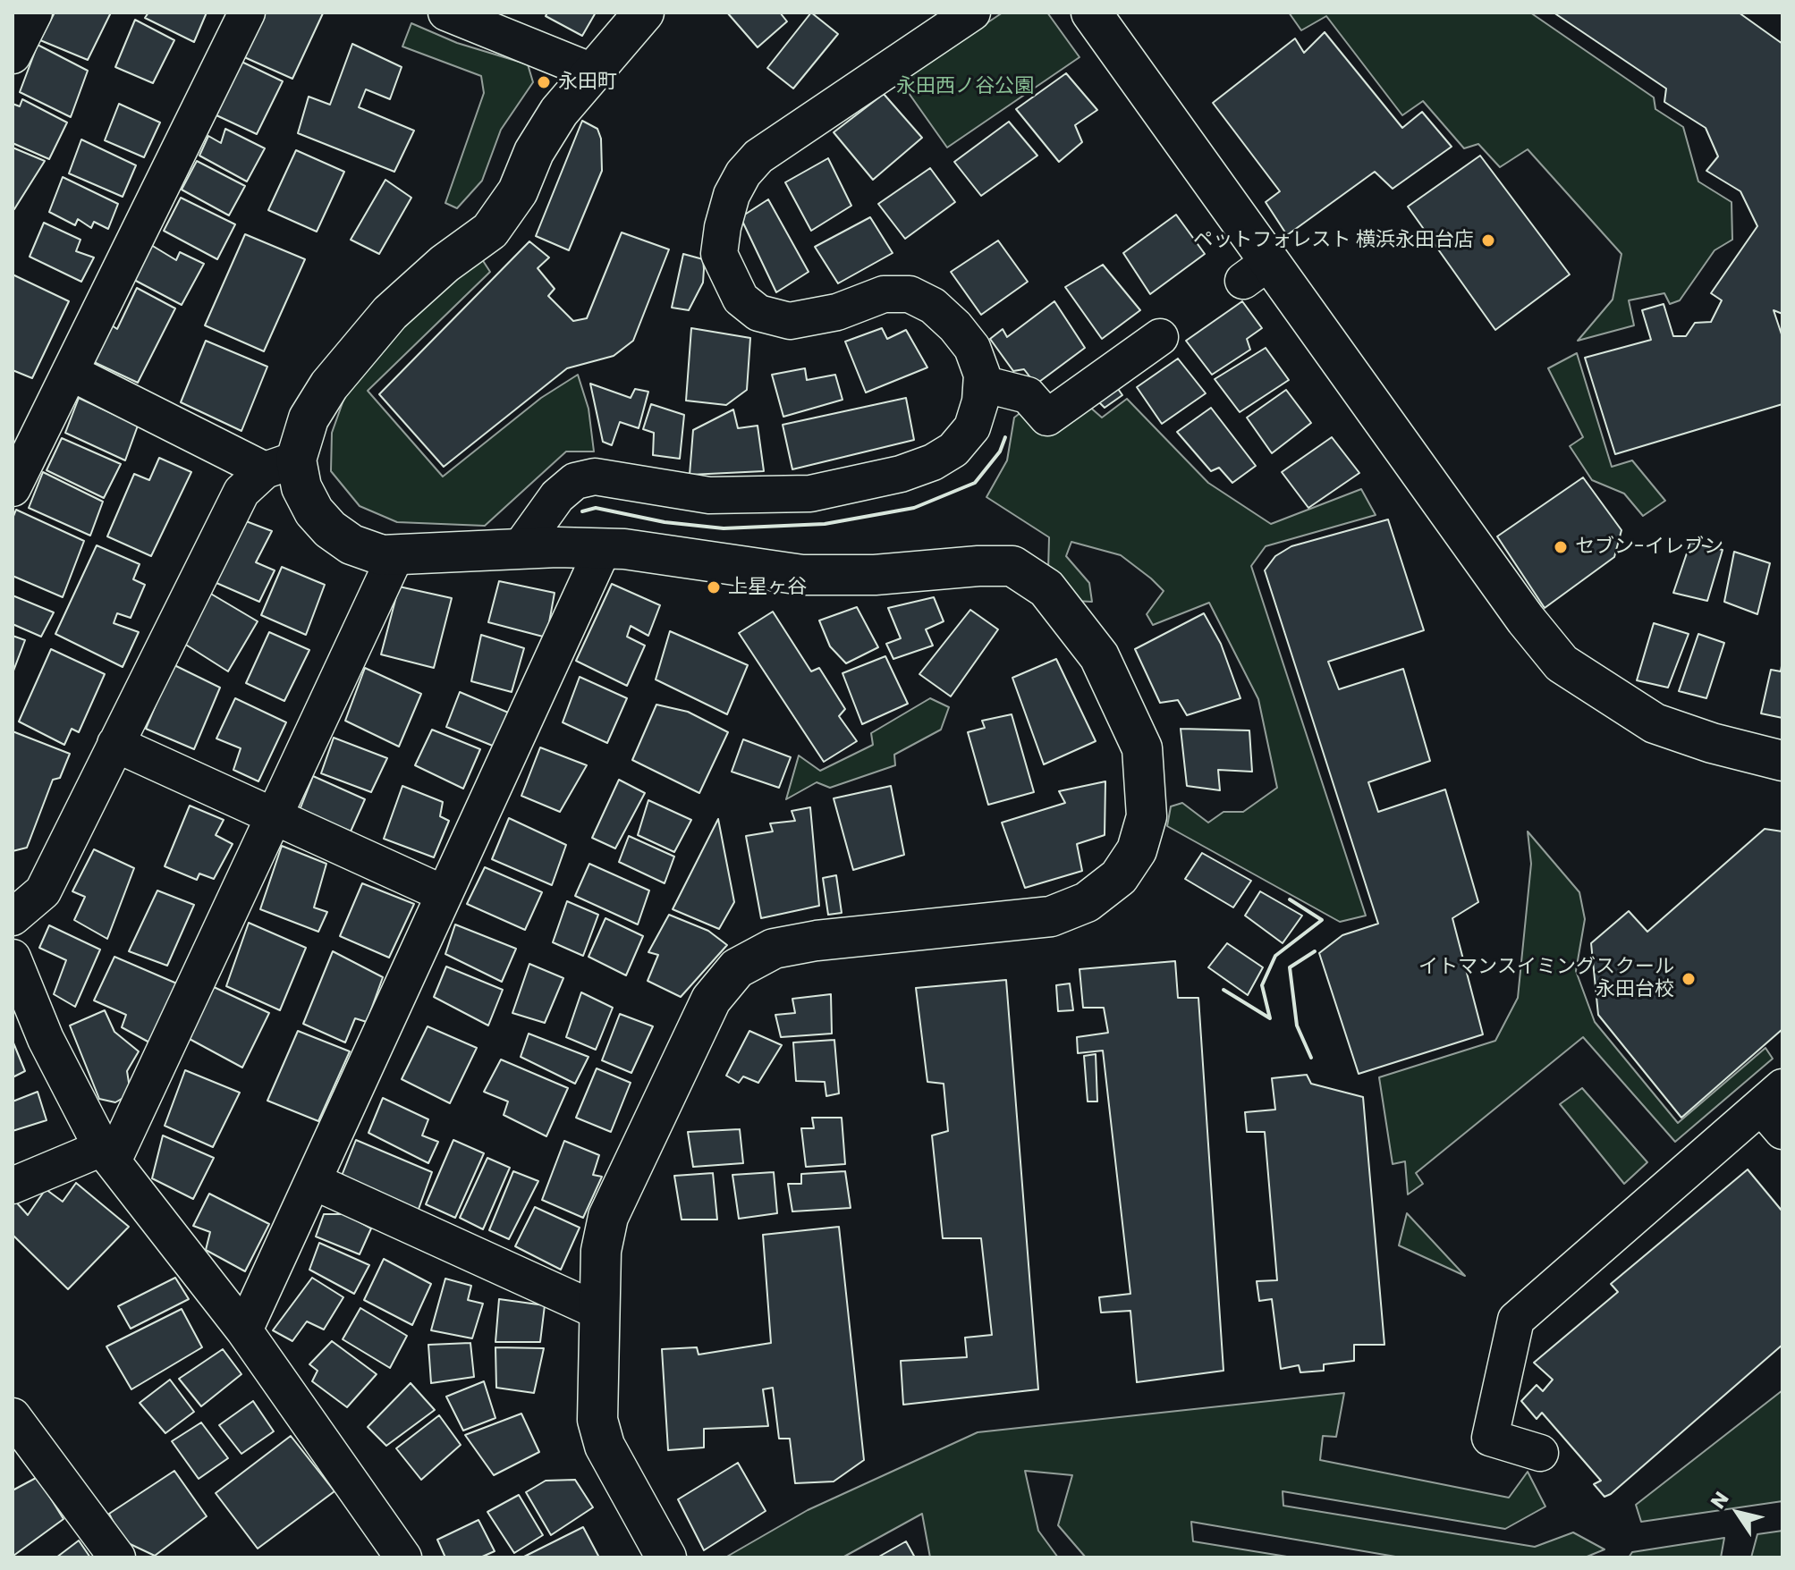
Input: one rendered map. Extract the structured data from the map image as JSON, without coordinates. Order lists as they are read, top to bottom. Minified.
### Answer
{"parks":["永田西ノ谷公園"],"places":["永田町","ペットフォレスト 横浜永田台店","セブン-イレブン","上星ヶ谷","イトマンスイミングスクール 永田台校"],"north":"top left"}
